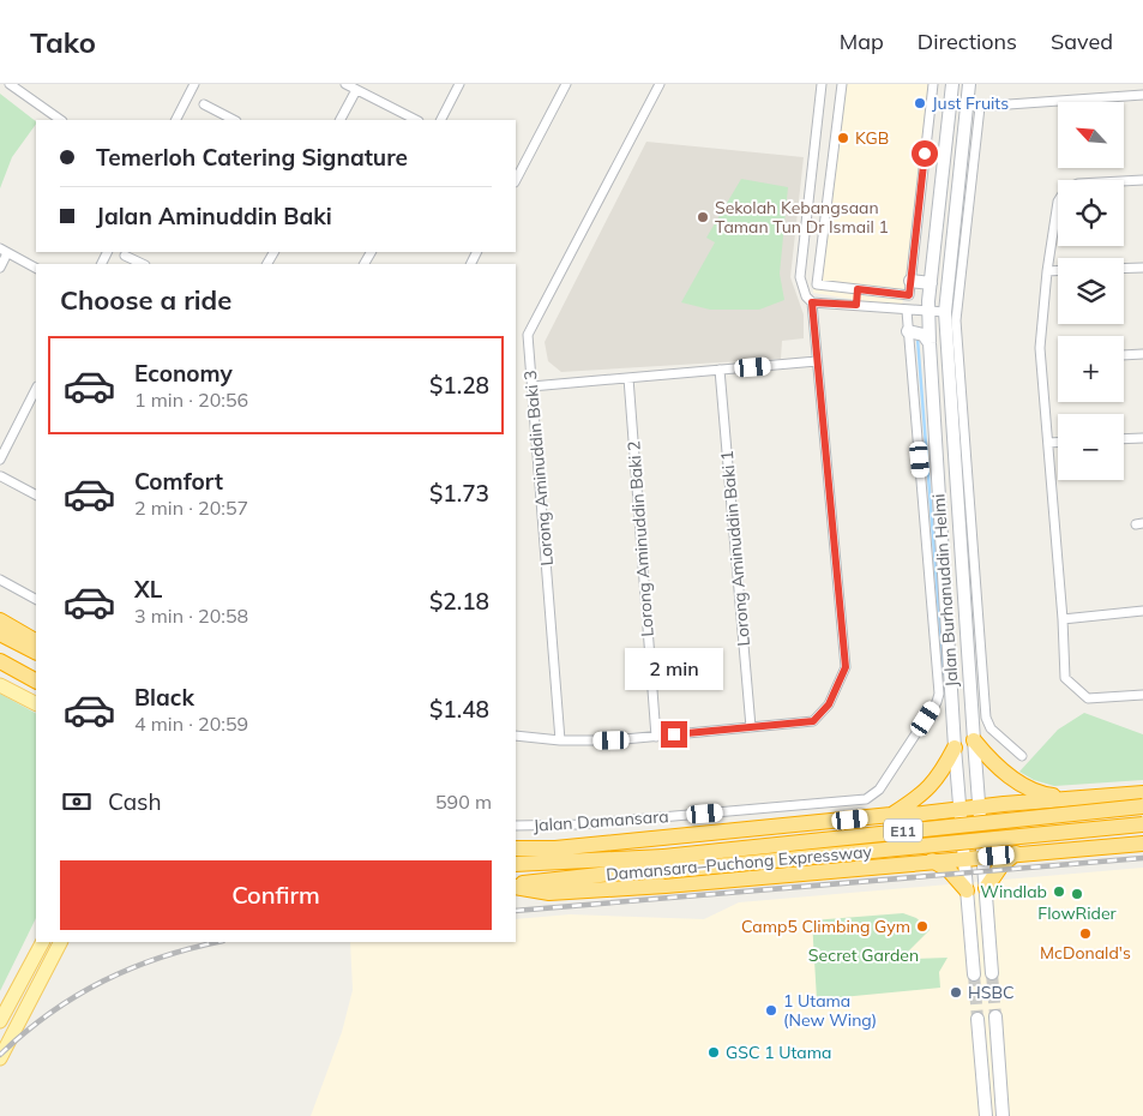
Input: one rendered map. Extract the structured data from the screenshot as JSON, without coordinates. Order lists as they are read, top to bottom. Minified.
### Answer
{"streets":{"highway":["E11","Damansara–Puchong Expressway"],"main road":["Jalan Burhanuddin Helmi"],"street":["Lorong Aminuddin Baki 3","Lorong Aminuddin Baki 2","Lorong Aminuddin Baki 1","Jalan Damansara"]},"crossings":[["Jalan Burhanuddin Helmi","Jalan Damansara"]],"parks":["Secret Garden"],"places":["Just Fruits","KGB","Sekolah Kebangsaan Taman Tun Dr Ismail 1","Windlab","FlowRider","Camp5 Climbing Gym","McDonald's","HSBC","1 Utama (New Wing)","GSC 1 Utama"],"north":"top left","page":{"header":"Tako","nav":["Map","Directions","Saved"],"map_buttons":["+","−"],"banner":["Temerloh Catering Signature","Jalan Aminuddin Baki"],"heading":"Choose a ride","list":[{"name":"Economy","note":"1 min · 20:56","value":"$1.28"},{"name":"Comfort","note":"2 min · 20:57","value":"$1.73"},{"name":"XL","note":"3 min · 20:58","value":"$2.18"},{"name":"Black","note":"4 min · 20:59","value":"$1.48"}],"bubble":"2 min","pay":["Cash","590 m"],"buttons":"Confirm"}}
